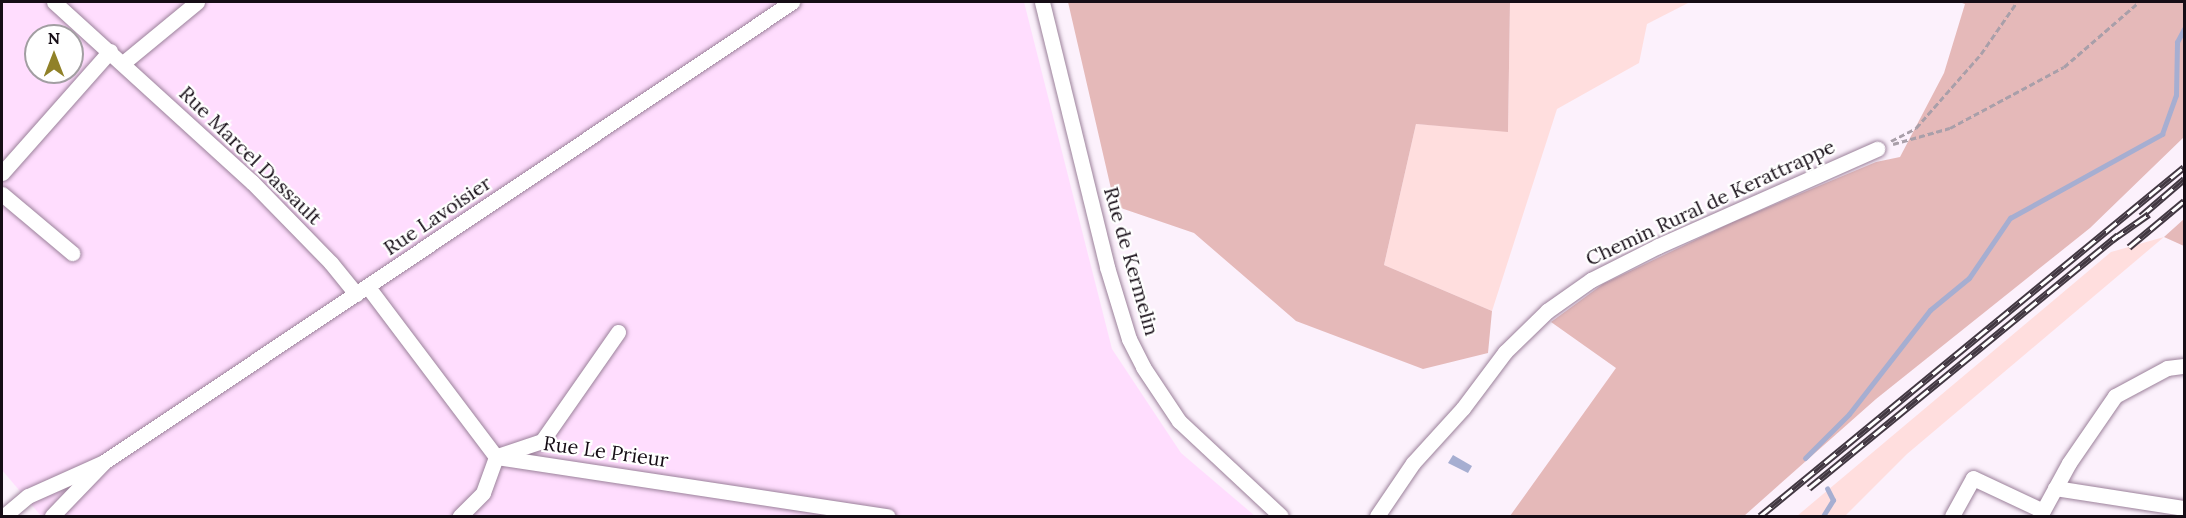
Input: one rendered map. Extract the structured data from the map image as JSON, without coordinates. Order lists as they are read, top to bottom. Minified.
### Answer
{"streets":{"street":["Rue Marcel Dassault","Chemin Rural de Kerattrappe","Rue Lavoisier","Rue de Kermelin","Rue Le Prieur"]},"crossings":[["Rue Marcel Dassault","Rue Lavoisier"],["Rue Marcel Dassault","Rue Le Prieur"]],"north":"top"}
